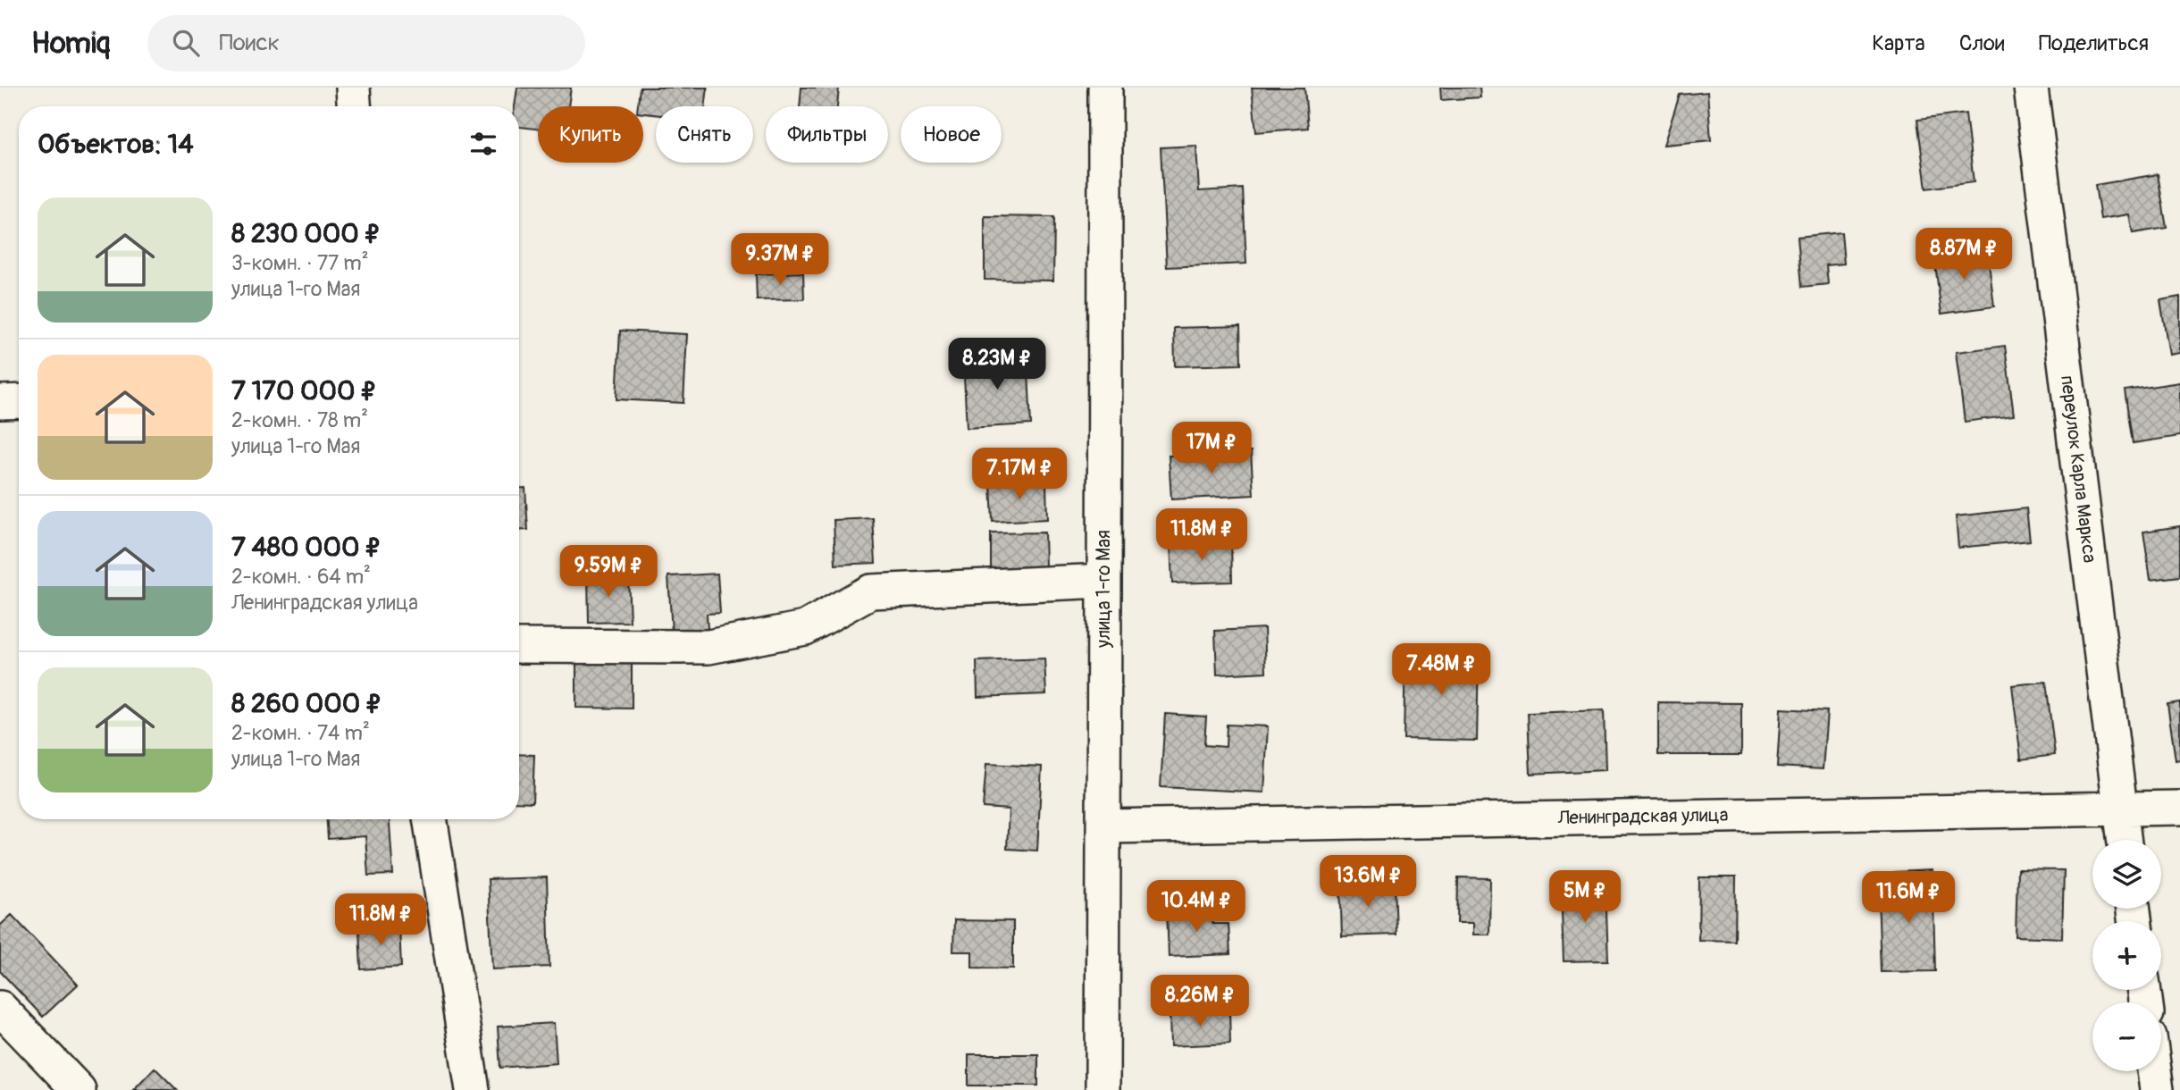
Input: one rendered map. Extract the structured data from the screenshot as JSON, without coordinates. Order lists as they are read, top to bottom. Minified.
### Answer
{"streets":{"street":["переулок Карла Маркса","улица 1-го Мая","Ленинградская улица"]},"crossings":[["переулок Карла Маркса","Ленинградская улица"],["улица 1-го Мая","Ленинградская улица"]],"page":{"header":"Homiq","search":"Поиск","nav":["Карта","Слои","Поделиться"],"chip":["Купить","Снять","Фильтры","Новое"],"heading":"Объектов: 14","list":[{"name":"8 230 000 ₽","note":"3-комн. · 77 m² · улица 1-го Мая"},{"name":"7 170 000 ₽","note":"2-комн. · 78 m² · улица 1-го Мая"},{"name":"7 480 000 ₽","note":"2-комн. · 64 m² · Ленинградская улица"},{"name":"8 260 000 ₽","note":"2-комн. · 74 m² · улица 1-го Мая"}],"price":["8.87M ₽","9.37M ₽","8.23M ₽","17M ₽","7.17M ₽","11.8M ₽","9.59M ₽","7.48M ₽","13.6M ₽","5M ₽","11.6M ₽","10.4M ₽","11.8M ₽","8.26M ₽"],"map_buttons":["+","−"]}}
